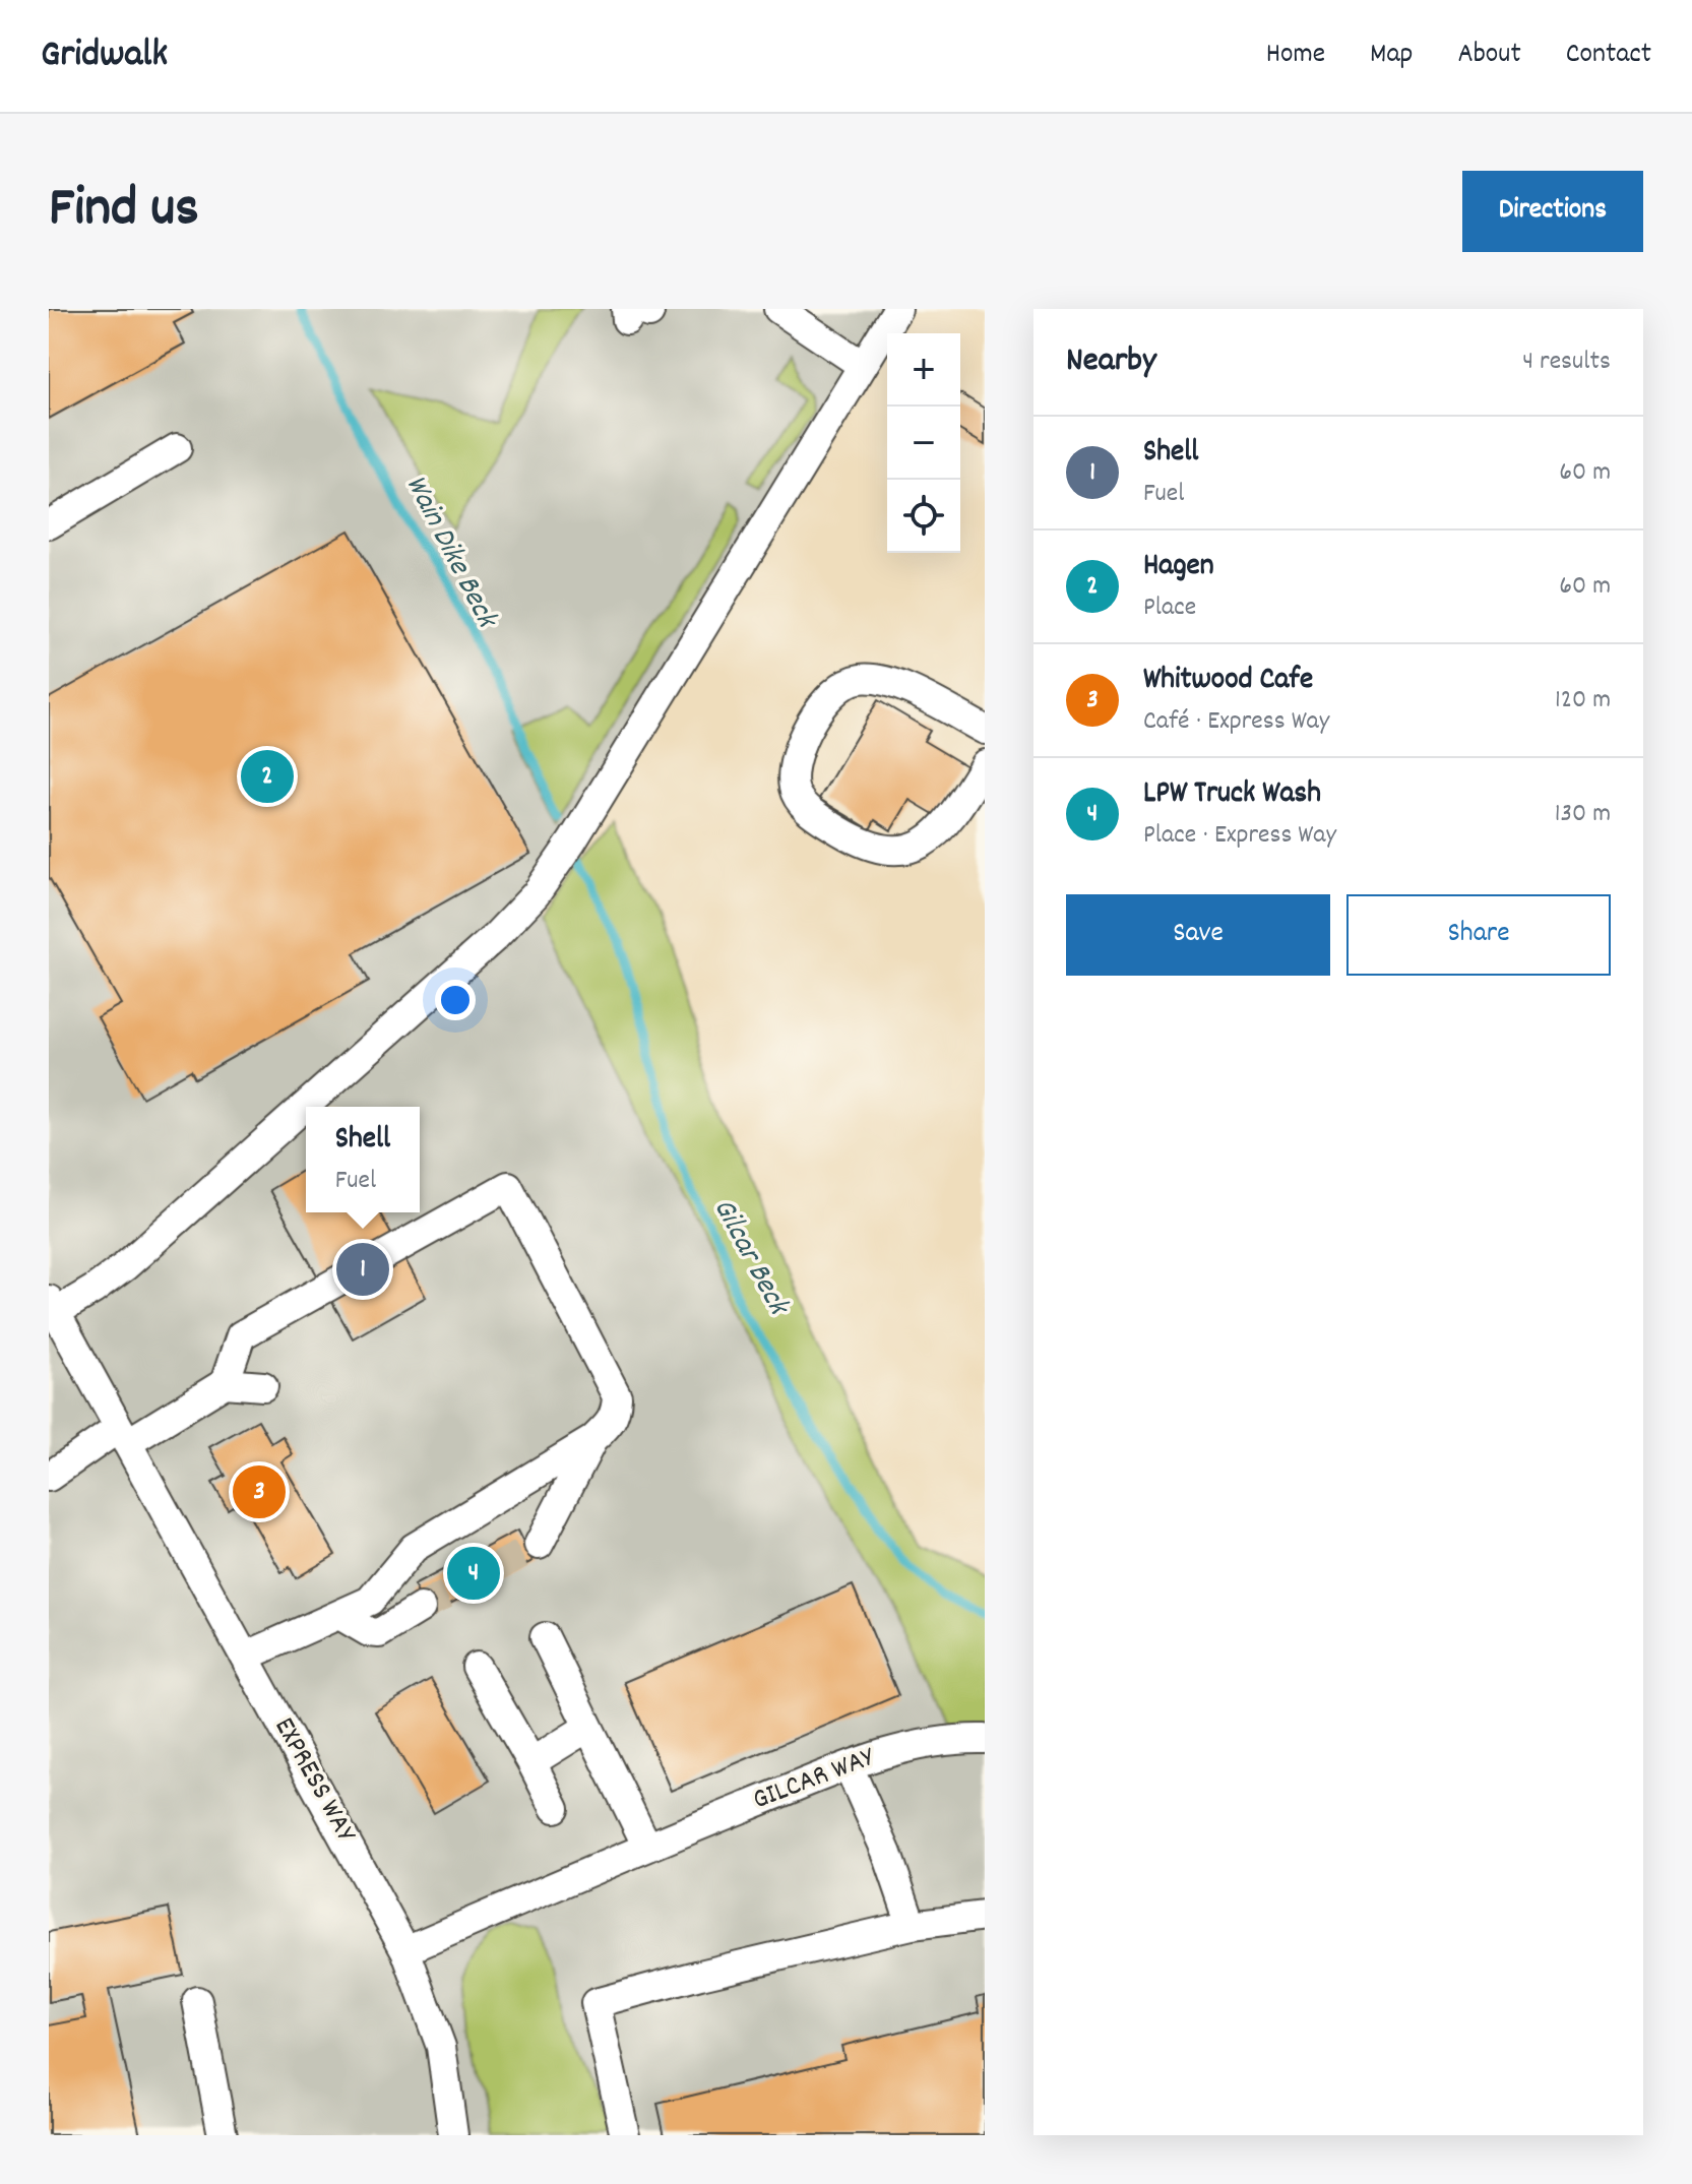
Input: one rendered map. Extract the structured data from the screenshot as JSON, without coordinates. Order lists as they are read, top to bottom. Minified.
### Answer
{"streets":{"street":["EXPRESS WAY","GILCAR WAY"]},"crossings":[["EXPRESS WAY","GILCAR WAY"]],"water":["Wain Dike Beck","Gilcar Beck"],"page":{"header":"Gridwalk","nav":["Home","Map","About","Contact"],"title":"Find us","buttons":["Directions",["Save","Share"]],"heading":["Nearby","4 results"],"map_buttons":["+","−"],"list":[{"mark":"1","name":"Shell","note":"Fuel","value":"60 m"},{"mark":"2","name":"Hagen","note":"Place","value":"60 m"},{"mark":"3","name":"Whitwood Cafe","note":"Café · Express Way","value":"120 m"},{"mark":"4","name":"LPW Truck Wash","note":"Place · Express Way","value":"130 m"}],"pins":["2","1","3","4"],"popup":["Shell","Fuel"]}}
